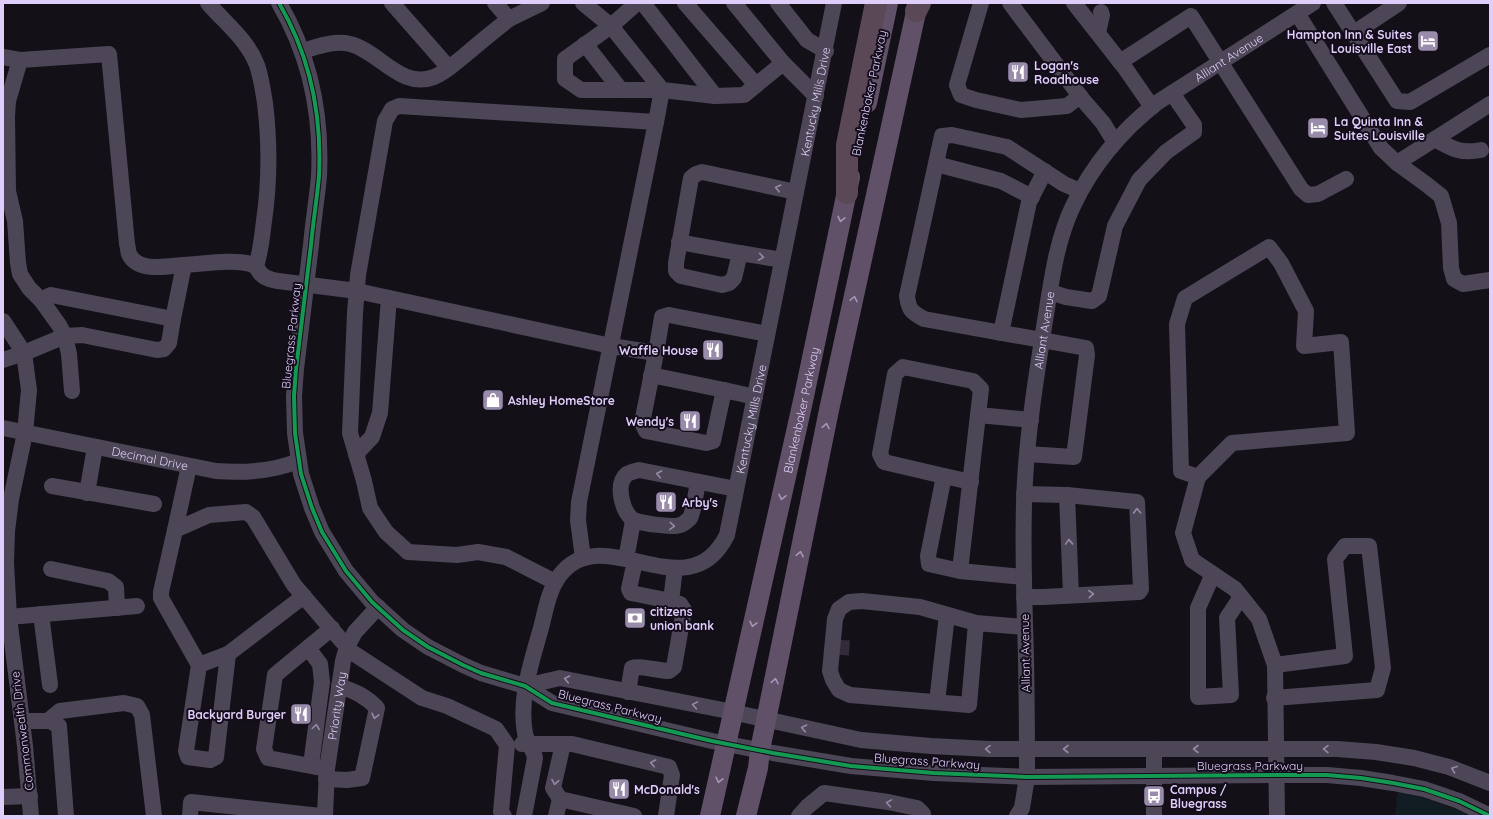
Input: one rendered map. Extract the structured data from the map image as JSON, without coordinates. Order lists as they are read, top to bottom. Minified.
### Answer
{"streets":{"main road":["Blankenbaker Parkway"],"street":["Alliant Avenue","Kentucky Mills Drive","Bluegrass Parkway","Decimal Drive","Priority Way","Commonwealth Drive"]},"crossings":[["Alliant Avenue","Bluegrass Parkway"],["Blankenbaker Parkway","Bluegrass Parkway"],["Kentucky Mills Drive","Bluegrass Parkway"],["Bluegrass Parkway","Decimal Drive"],["Bluegrass Parkway","Priority Way"],["Decimal Drive","Commonwealth Drive"]],"places":{"hotel":["Hampton Inn & Suites Louisville East","La Quinta Inn & Suites Louisville"],"restaurant":["Logan's Roadhouse","Waffle House","Wendy's","Arby's","Backyard Burger","McDonald's"],"shop":["Ashley HomeStore"],"bank":["citizens union bank"],"bus stop":["Campus / Bluegrass"]}}
